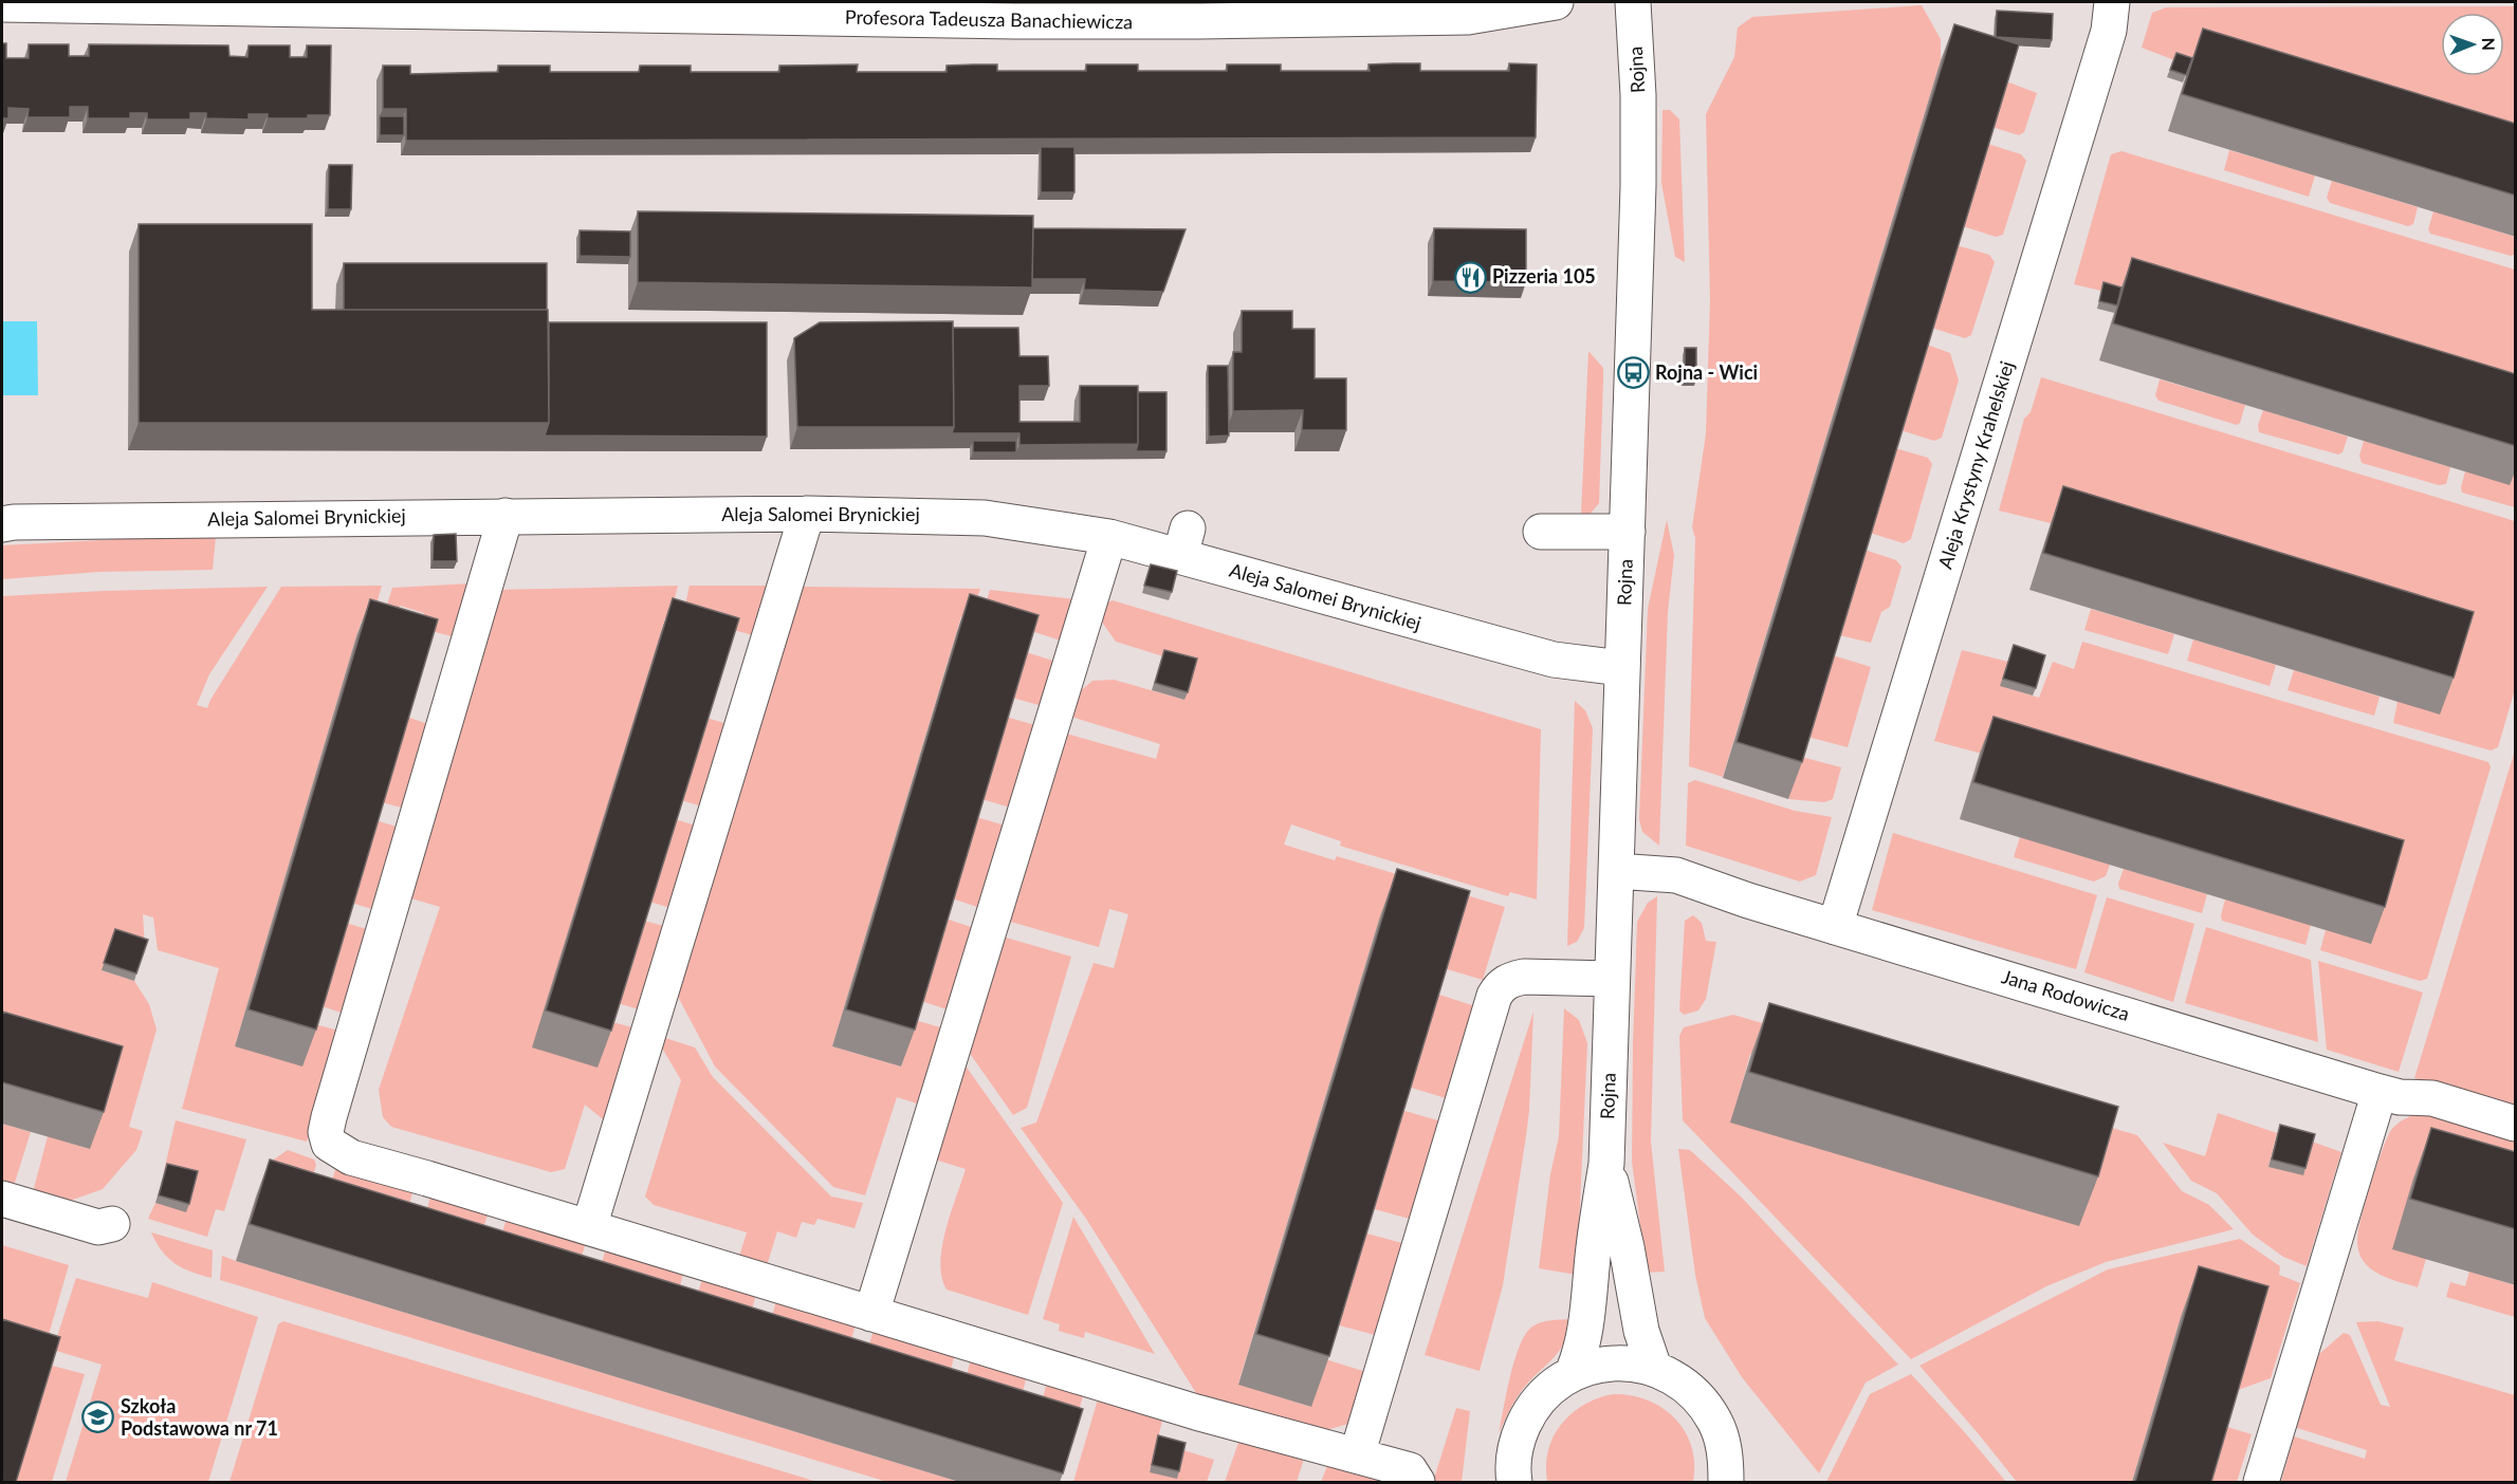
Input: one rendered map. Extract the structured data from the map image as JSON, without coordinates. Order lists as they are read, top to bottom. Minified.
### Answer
{"streets":{"street":["Profesora Tadeusza Banachiewicza","Rojna","Aleja Krystyny Krahelskiej","Aleja Salomei Brynickiej","Jana Rodowicza"]},"crossings":[["Rojna","Aleja Salomei Brynickiej"],["Rojna","Jana Rodowicza"],["Aleja Krystyny Krahelskiej","Jana Rodowicza"]],"places":{"restaurant":["Pizzeria 105"],"bus stop":["Rojna - Wici"],"school or university":["Szkoła Podstawowa nr 71"]},"north":"right"}
